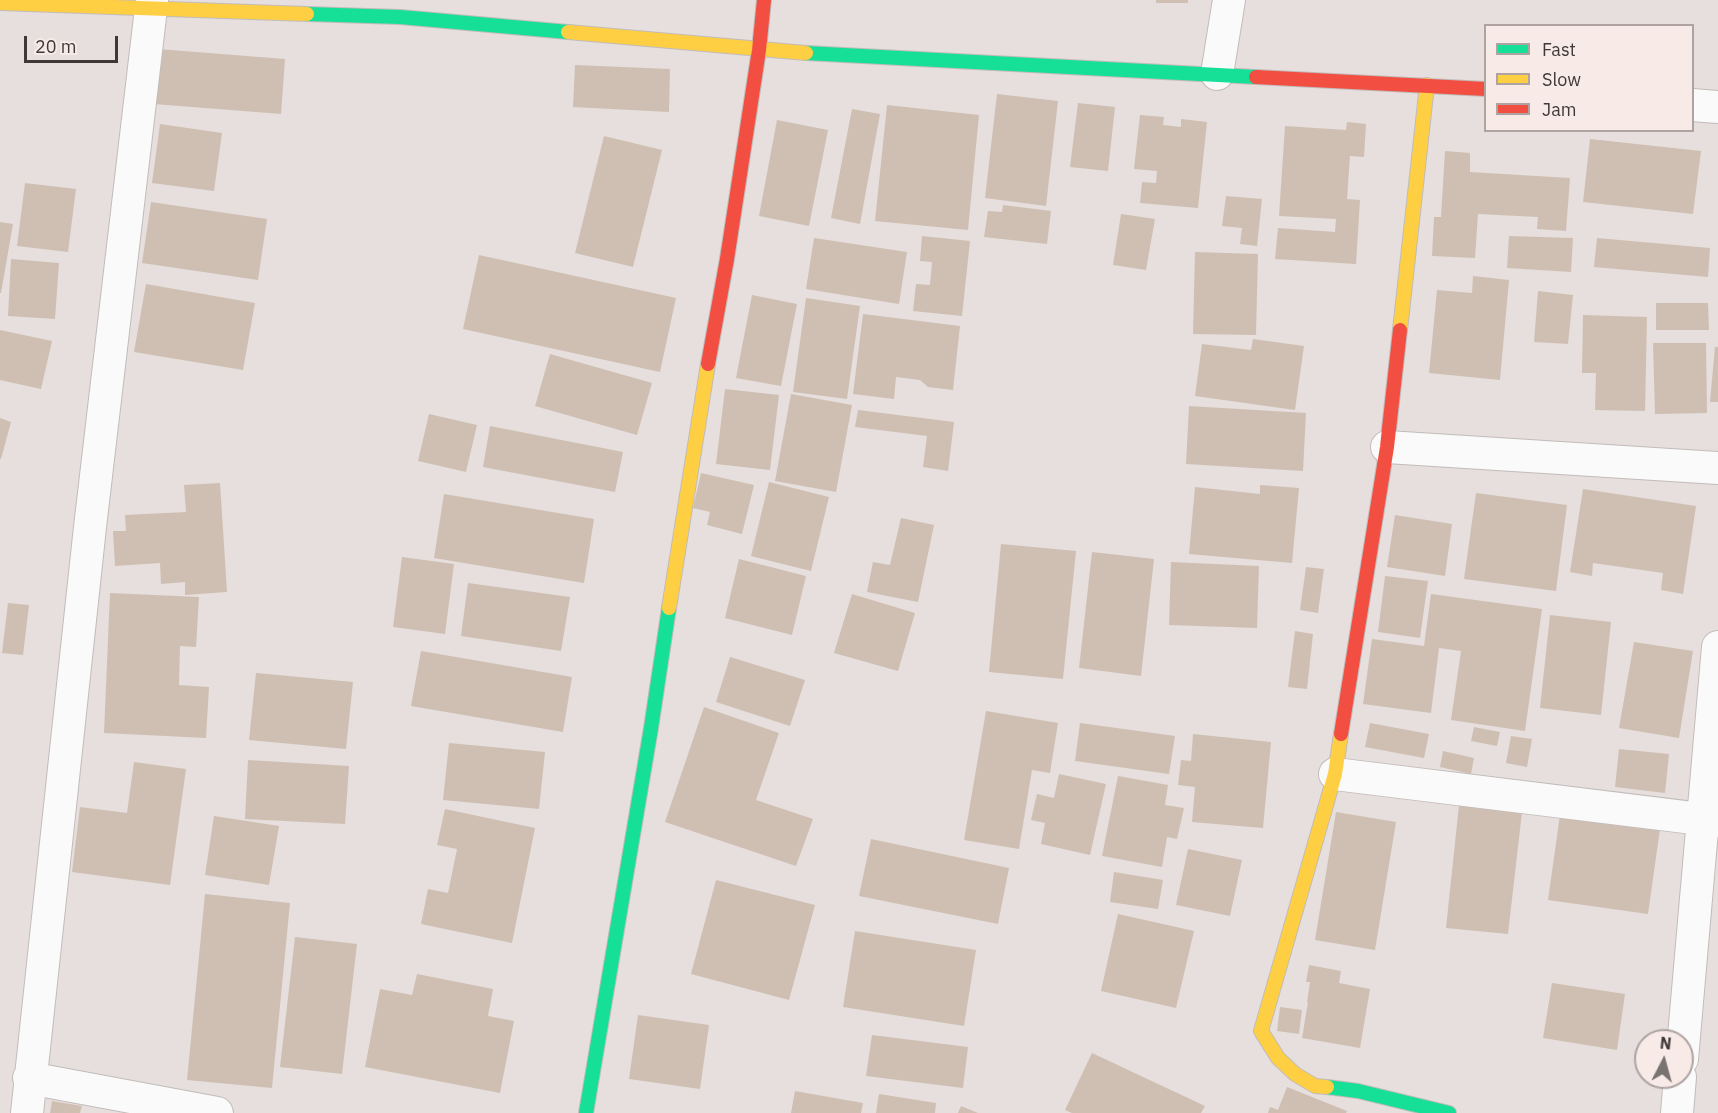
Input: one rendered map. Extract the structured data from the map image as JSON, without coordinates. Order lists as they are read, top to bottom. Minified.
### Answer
{"legend":["Fast","Slow","Jam"],"scale_bar":"20 m","north":"top"}
